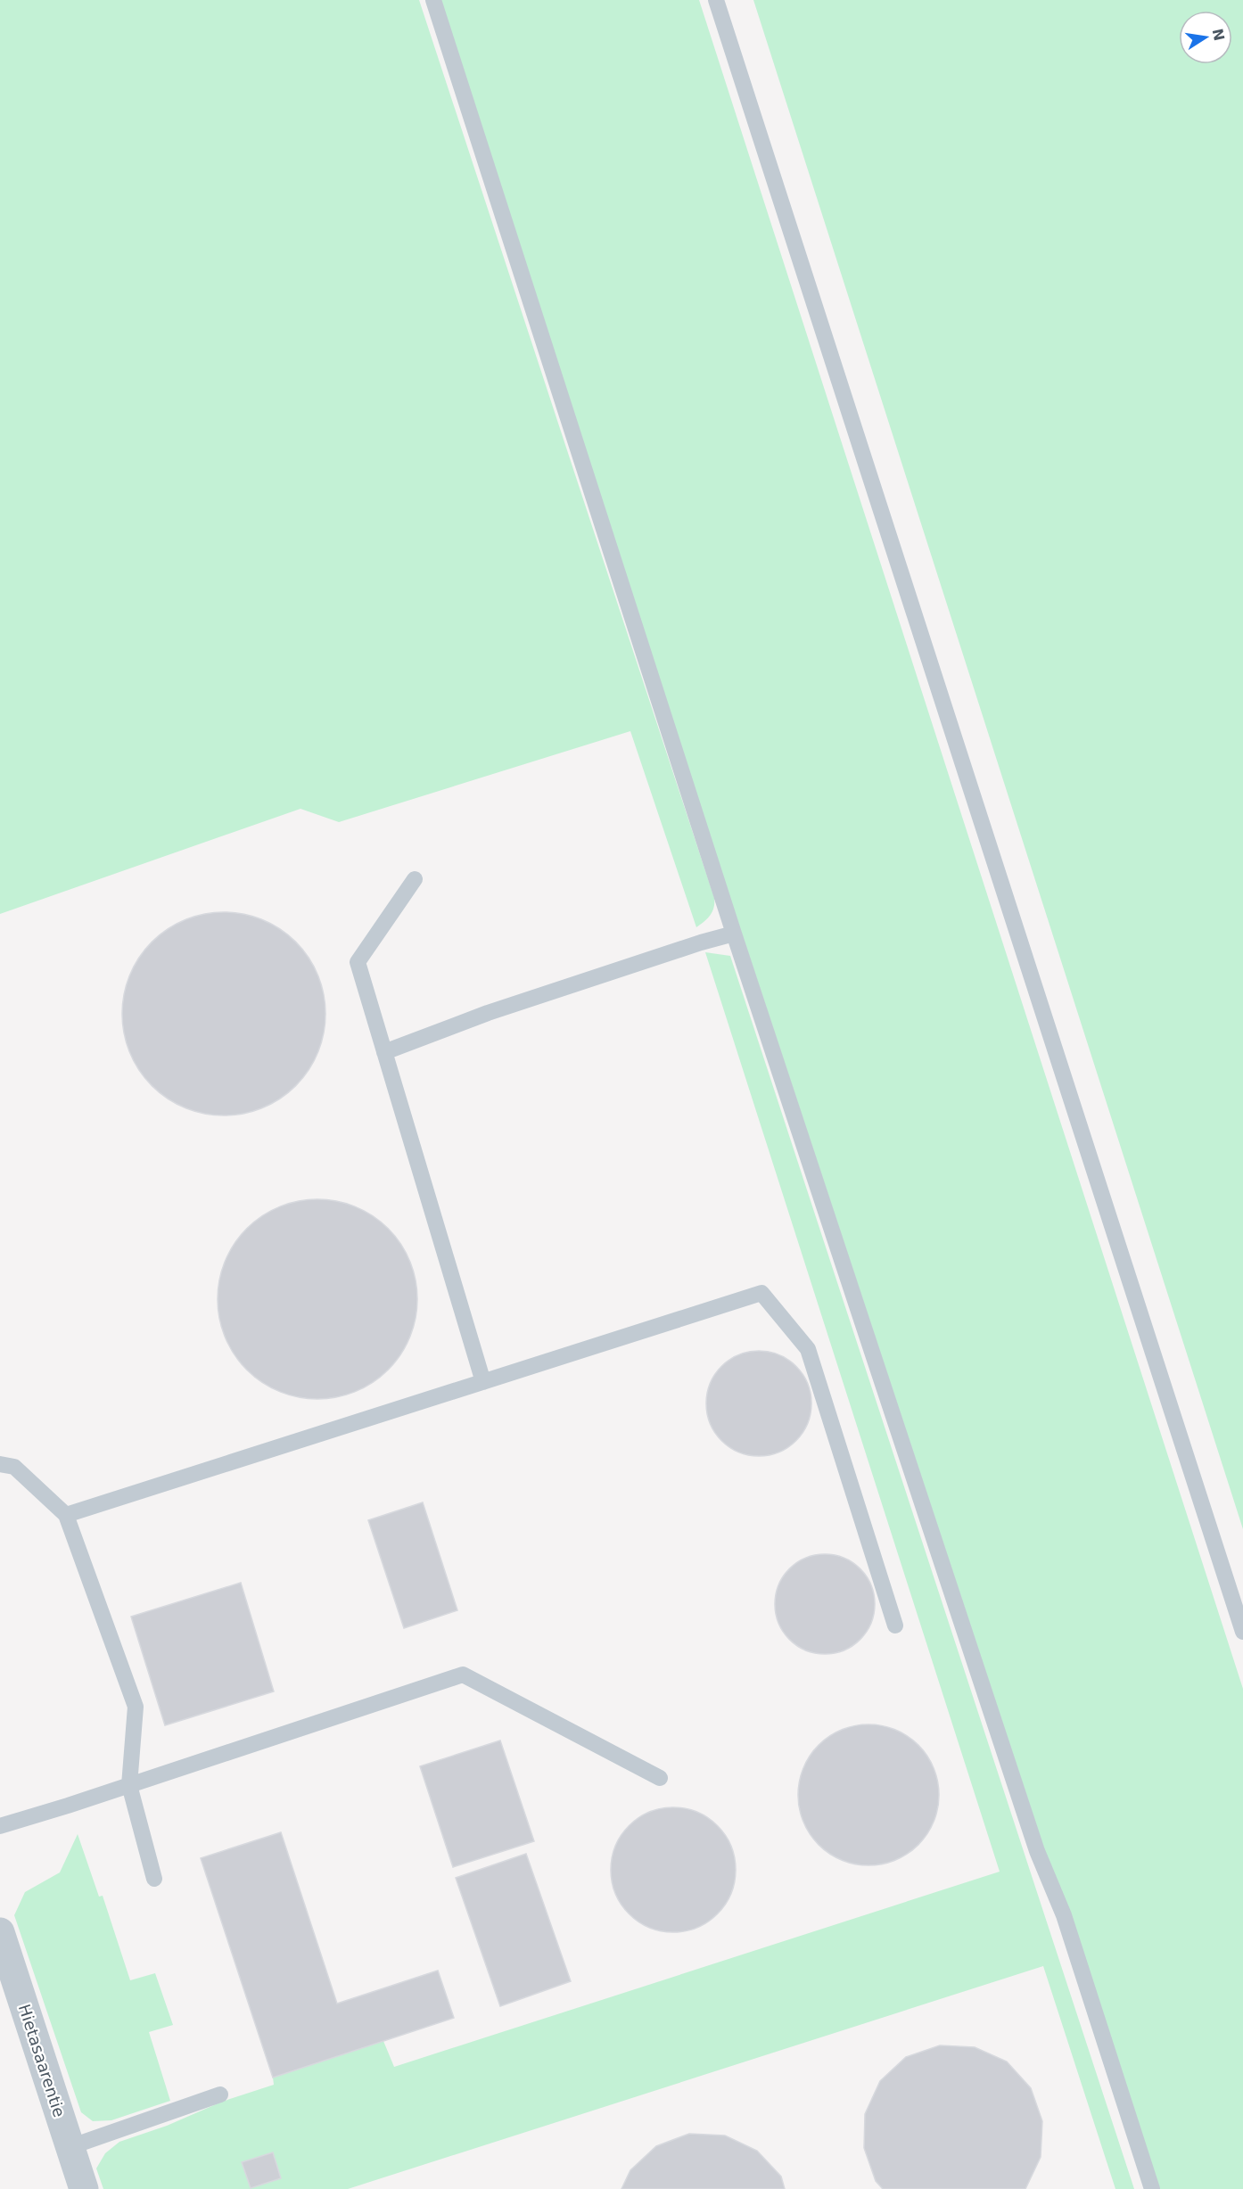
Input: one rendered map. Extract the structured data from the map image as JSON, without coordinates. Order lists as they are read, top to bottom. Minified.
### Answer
{"streets":{"street":["Hietasaarentie"]},"north":"right"}
